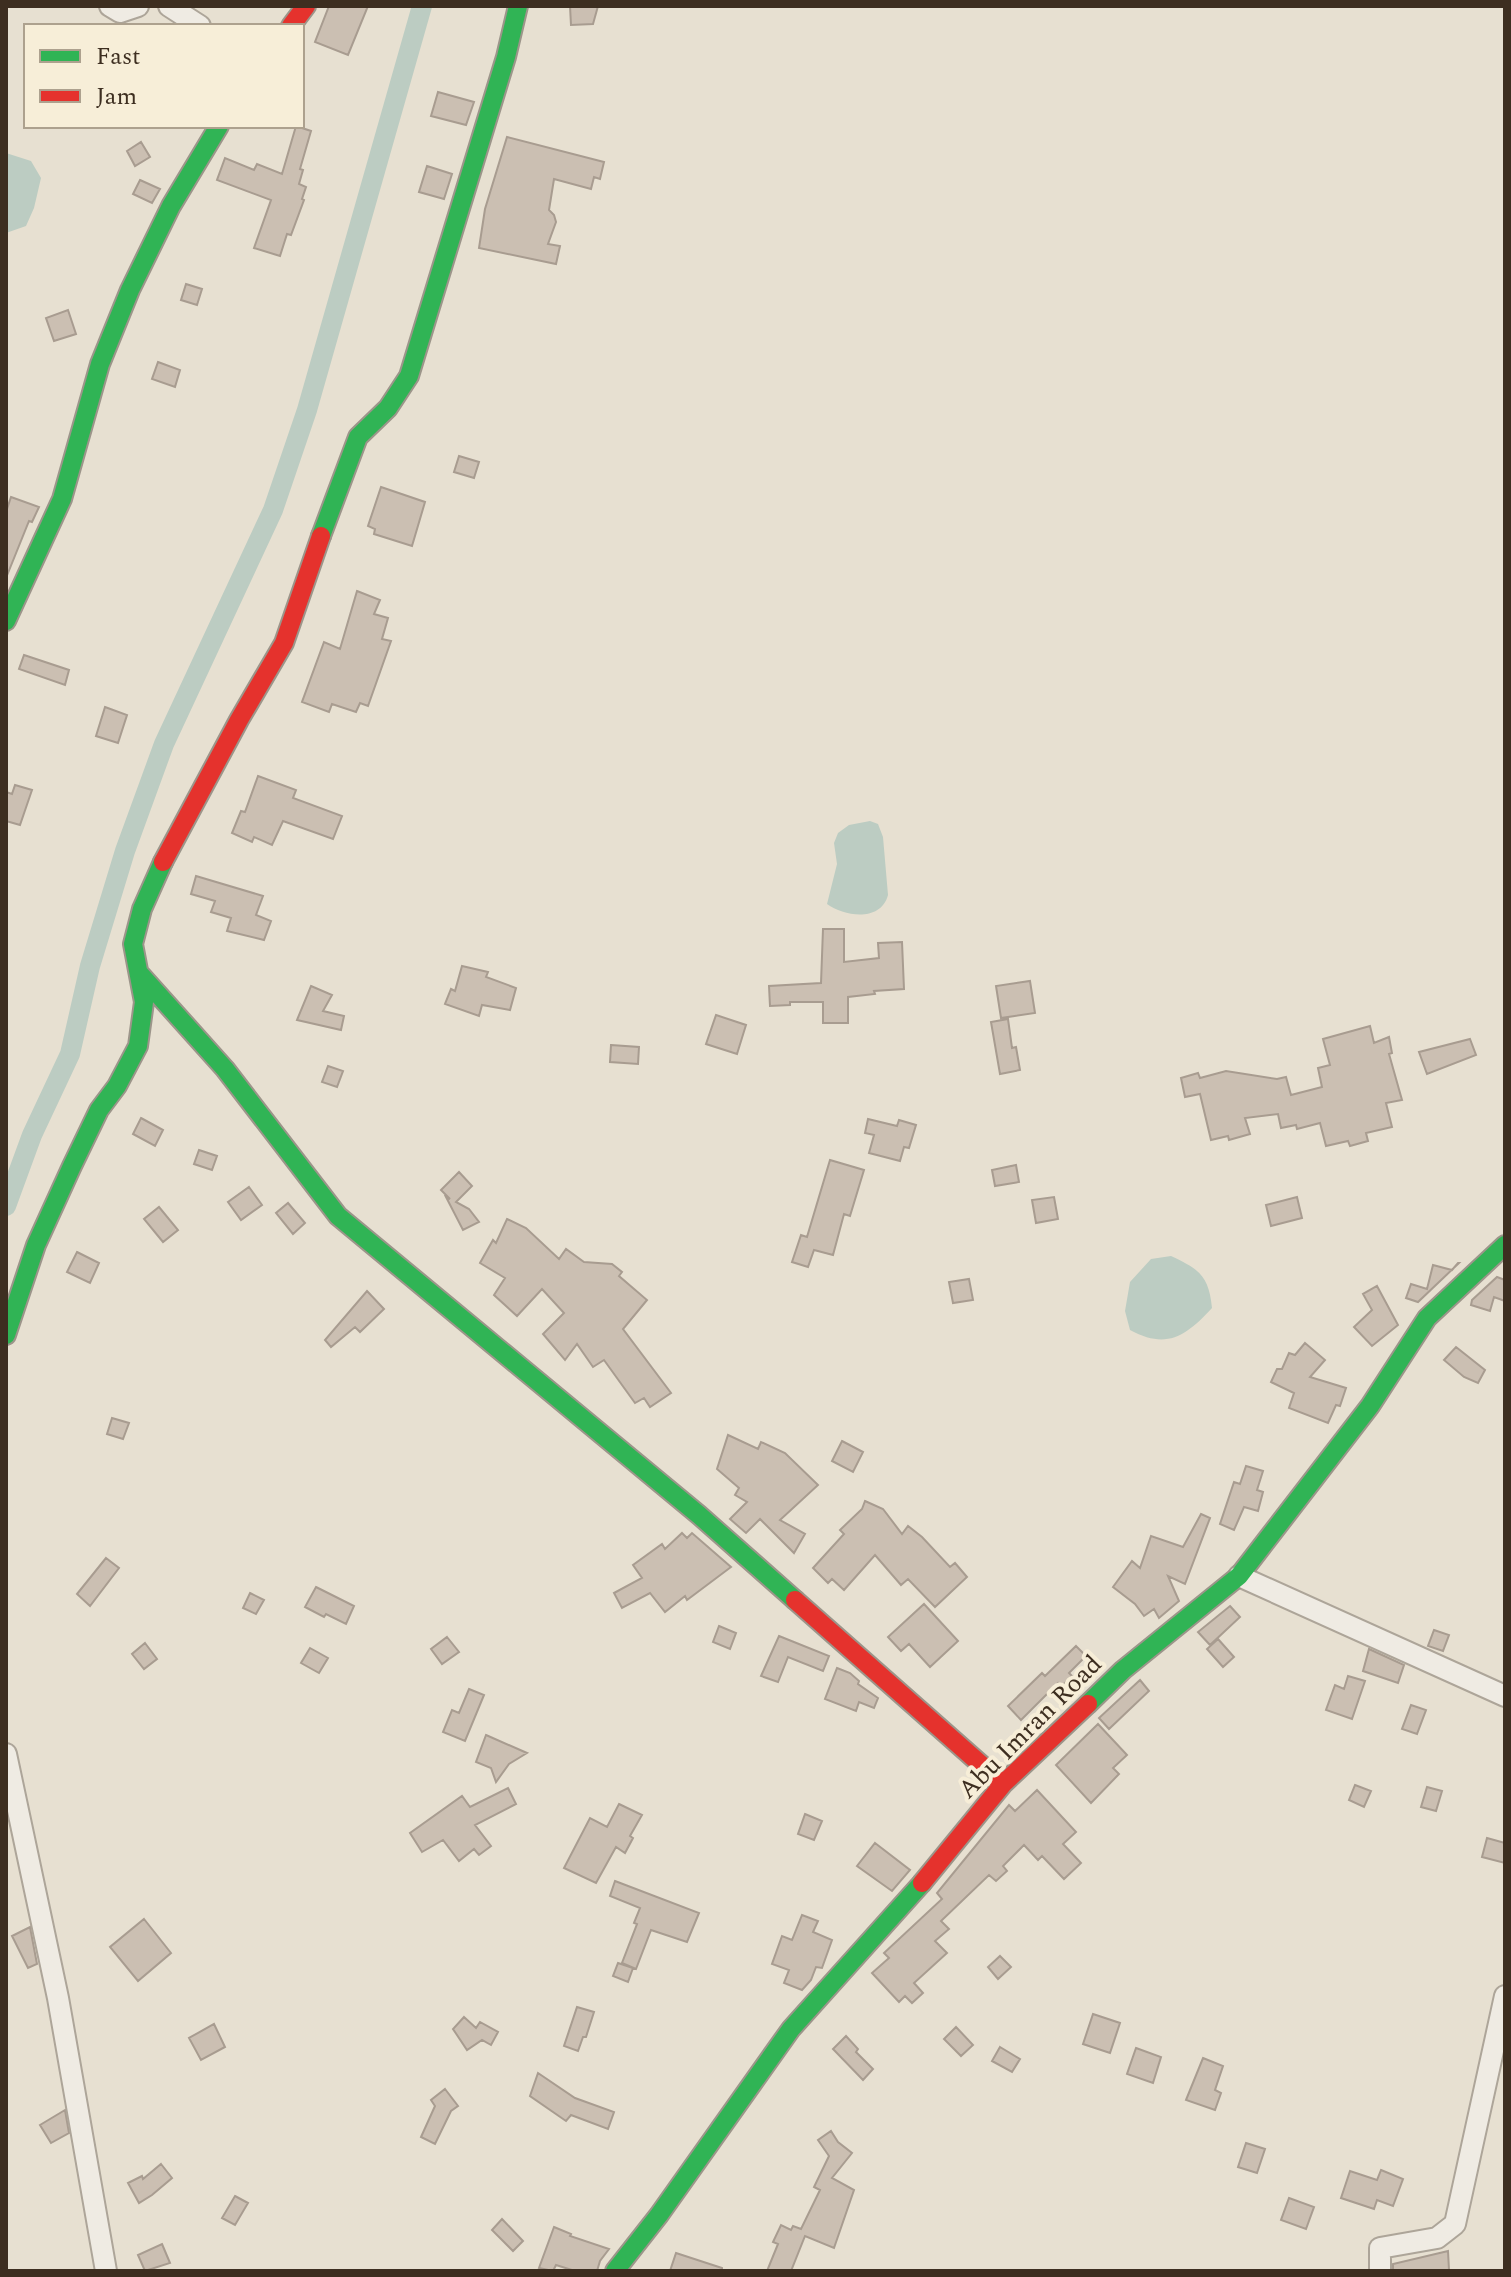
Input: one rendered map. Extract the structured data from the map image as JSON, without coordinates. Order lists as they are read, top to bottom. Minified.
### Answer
{"streets":{"street":["Abu Imran Road"]},"legend":["Fast","Jam"]}
